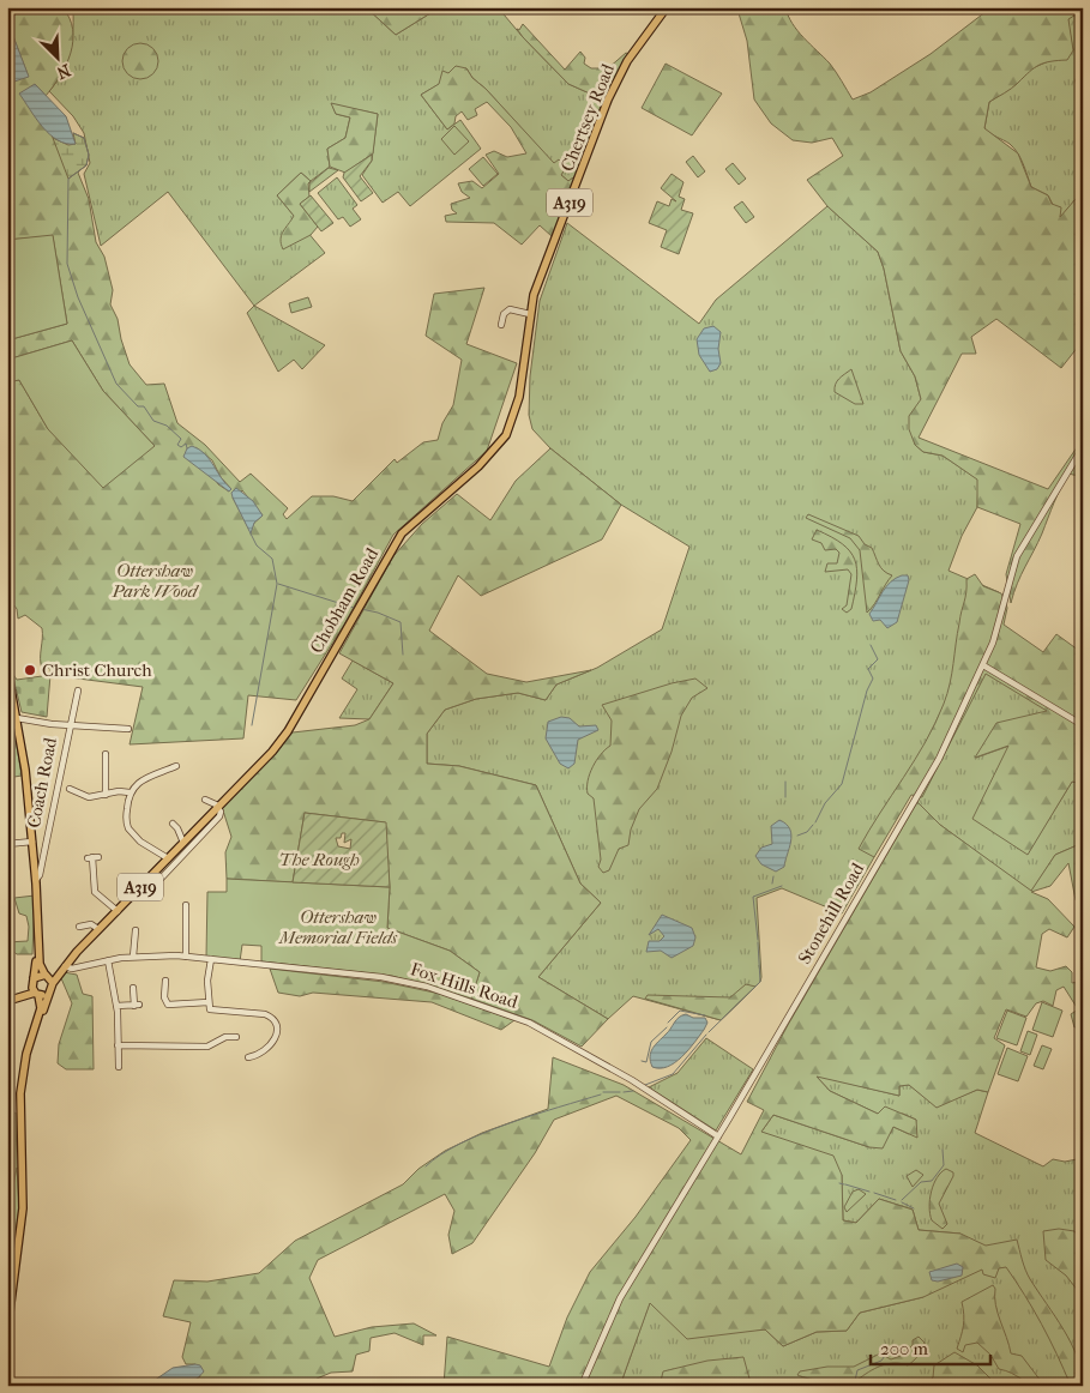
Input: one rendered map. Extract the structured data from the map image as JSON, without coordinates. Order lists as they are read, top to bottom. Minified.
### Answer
{"streets":{"main road":["Chertsey Road","A319","Chobham Road"],"street":["Coach Road","Stonehill Road","Fox Hills Road"]},"crossings":[["Chertsey Road","Chobham Road"],["Chobham Road","Fox Hills Road"],["Stonehill Road","Fox Hills Road"]],"parks":["Ottershaw Park Wood","The Rough","Ottershaw Memorial Fields"],"places":["Christ Church"],"scale_bar":"200 m","north":"bottom right"}
